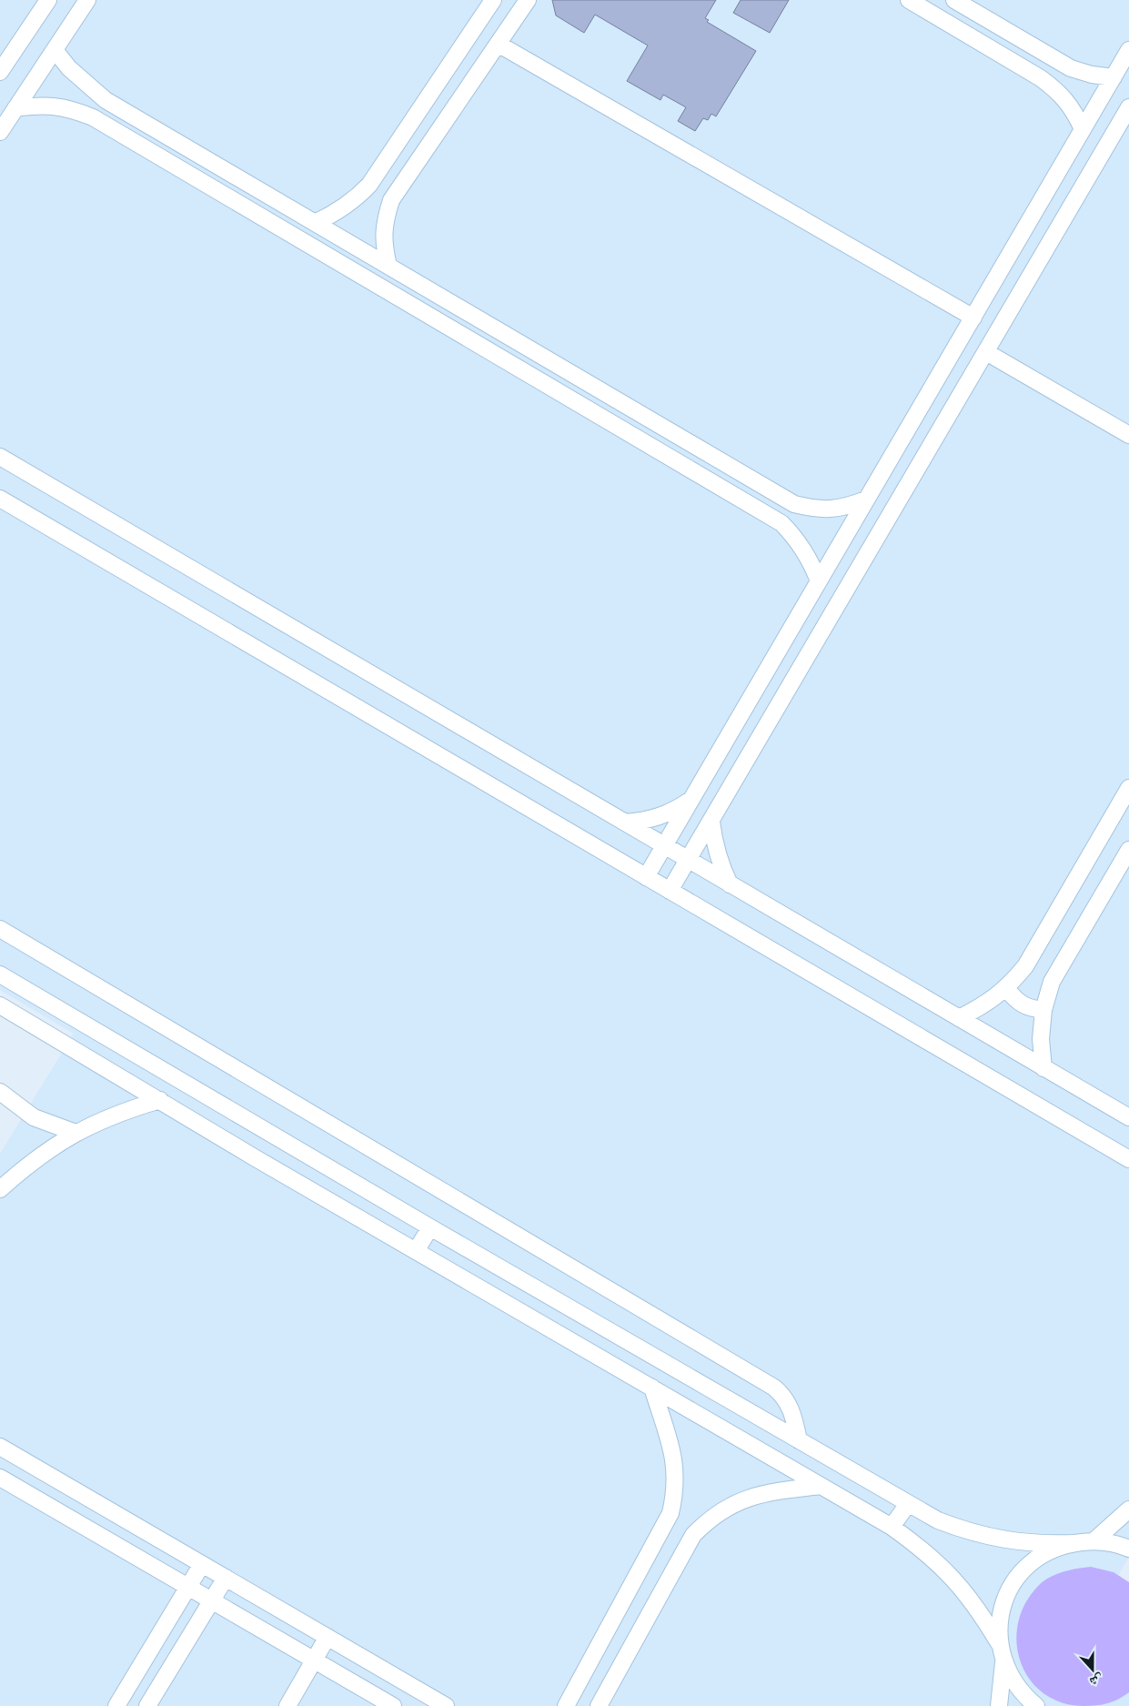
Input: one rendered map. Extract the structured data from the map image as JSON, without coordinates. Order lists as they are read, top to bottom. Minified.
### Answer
{"north":"bottom"}
